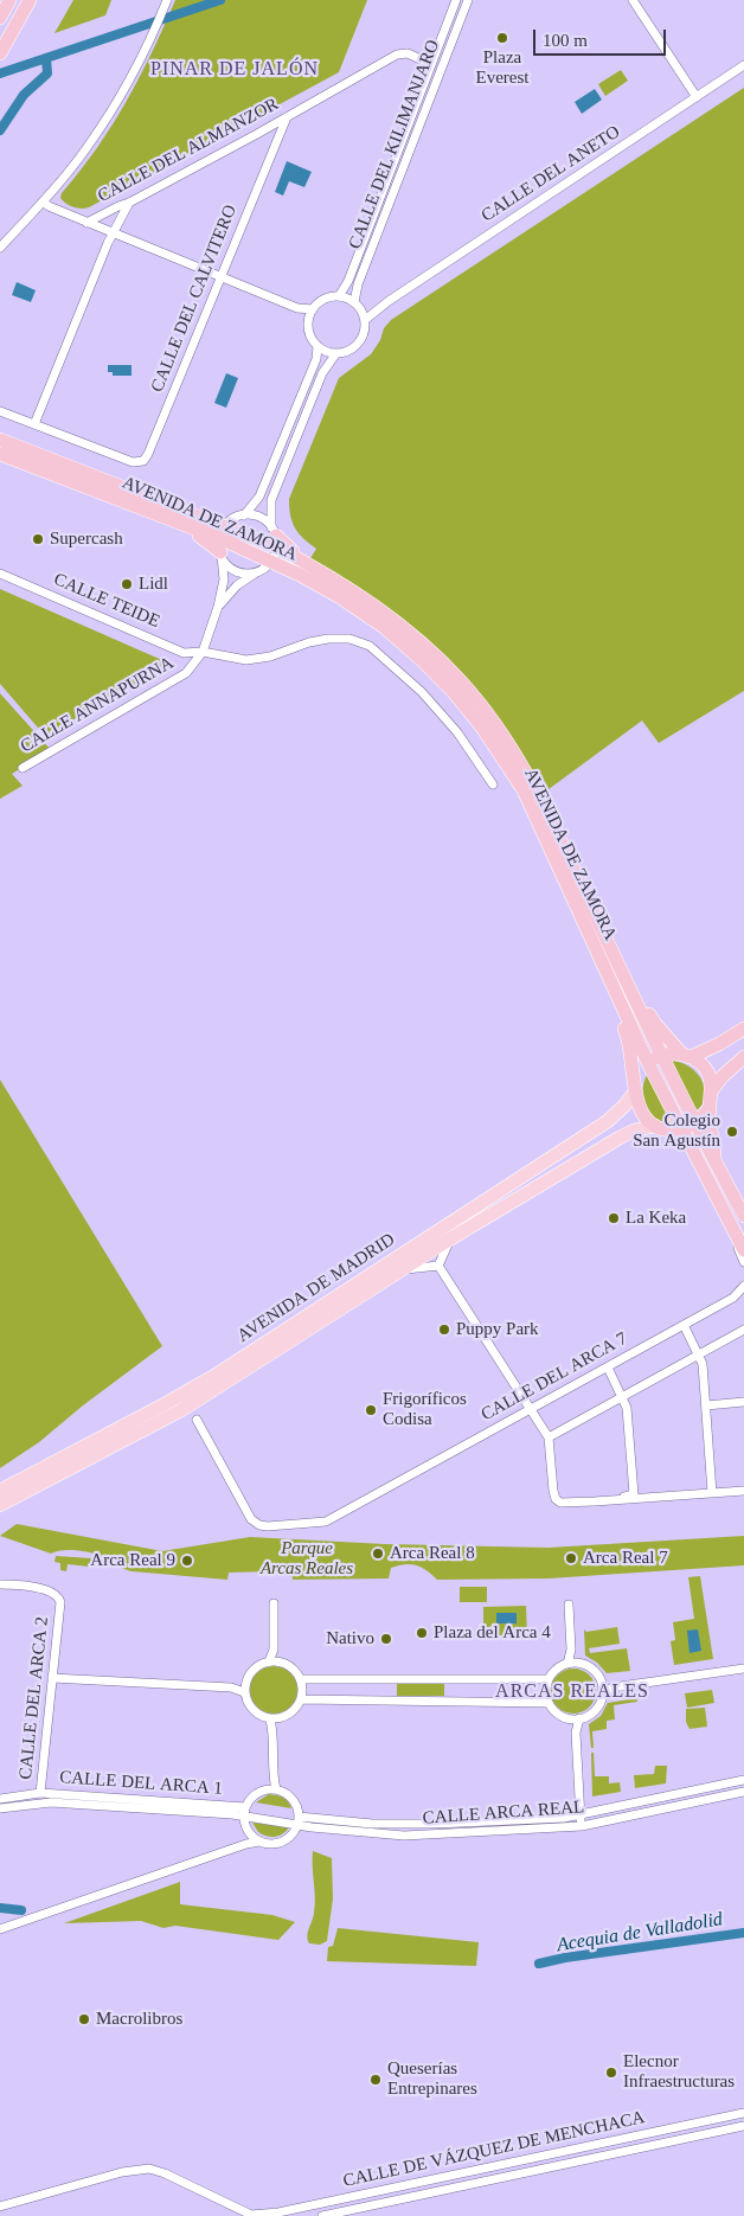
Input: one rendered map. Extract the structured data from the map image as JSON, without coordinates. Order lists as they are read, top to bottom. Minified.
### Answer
{"streets":{"highway":["AVENIDA DE ZAMORA"],"main road":["AVENIDA DE MADRID"],"street":["CALLE DEL KILIMANJARO","CALLE DEL ALMANZOR","CALLE DEL ANETO","CALLE DEL CALVITERO","CALLE TEIDE","CALLE ANNAPURNA","CALLE DEL ARCA 7","CALLE DEL ARCA 2","CALLE DEL ARCA 1","CALLE ARCA REAL","CALLE DE VÁZQUEZ DE MENCHACA"]},"crossings":[["CALLE DEL KILIMANJARO","CALLE DEL ALMANZOR"],["CALLE DEL KILIMANJARO","CALLE DEL ANETO"],["CALLE DEL ALMANZOR","CALLE DEL CALVITERO"],["AVENIDA DE ZAMORA","CALLE ANNAPURNA"],["CALLE TEIDE","CALLE ANNAPURNA"],["CALLE DEL ARCA 2","CALLE DEL ARCA 1"],["CALLE DEL ARCA 1","CALLE ARCA REAL"]],"districts":["PINAR DE JALÓN","ARCAS REALES"],"water":["Acequia de Valladolid"],"parks":["Parque Arcas Reales"],"places":["Plaza Everest","Supercash","Lidl","Colegio San Agustín","La Keka","Puppy Park","Frigoríficos Codisa","Arca Real 8","Arca Real 7","Arca Real 9","Plaza del Arca 4","Nativo","Macrolibros","Elecnor Infraestructuras","Queserías Entrepinares"],"scale_bar":"100 m"}
